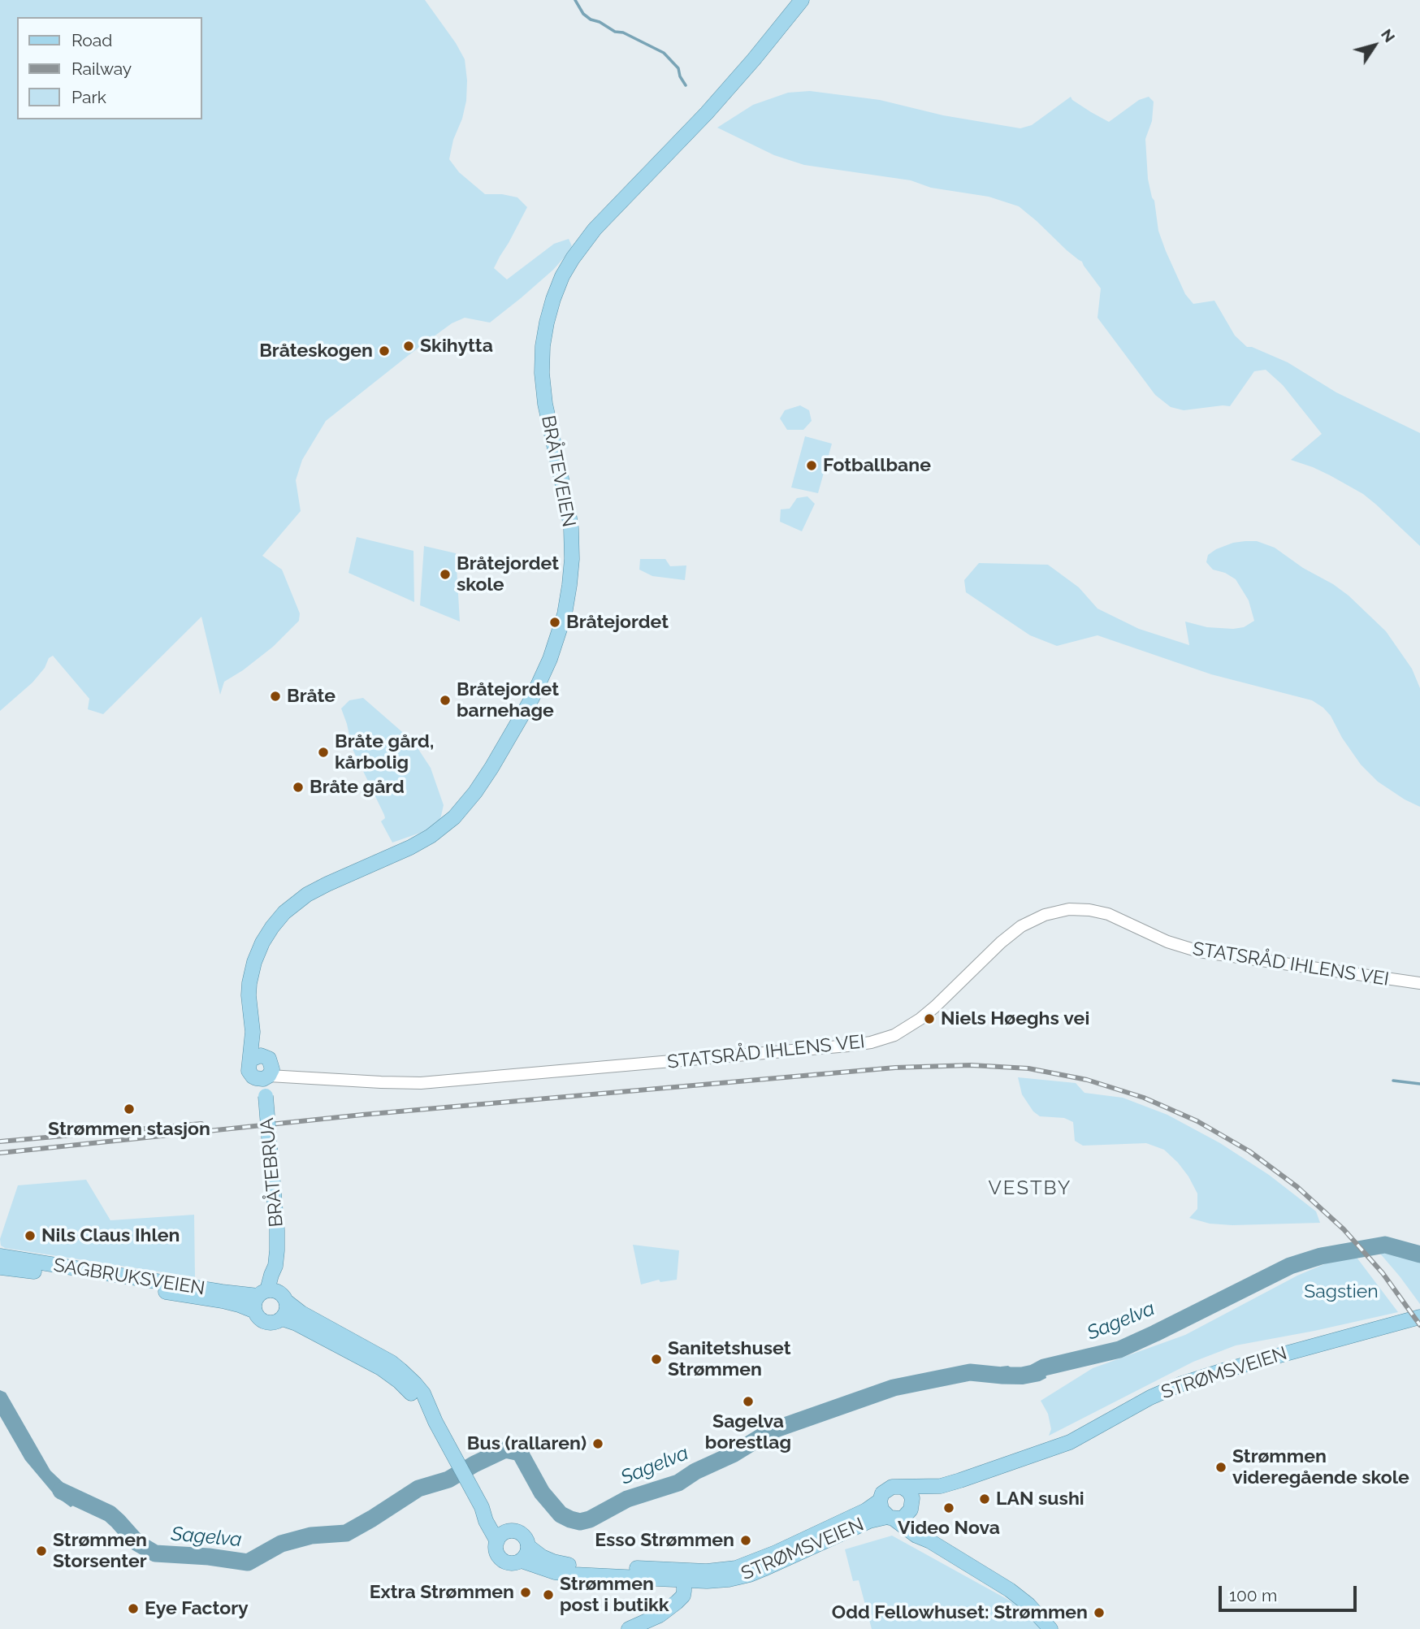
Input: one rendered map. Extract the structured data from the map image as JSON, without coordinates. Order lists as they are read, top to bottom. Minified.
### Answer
{"streets":{"main road":["BRÅTEVEIEN","BRÅTEBRUA","SAGBRUKSVEIEN","STRØMSVEIEN"],"street":["STATSRÅD IHLENS VEI"]},"crossings":[["BRÅTEVEIEN","STATSRÅD IHLENS VEI"],["BRÅTEVEIEN","BRÅTEBRUA"],["STATSRÅD IHLENS VEI","BRÅTEBRUA"],["BRÅTEBRUA","SAGBRUKSVEIEN"]],"districts":["VESTBY"],"water":["Sagelva"],"parks":["Sagstien"],"places":["Skihytta","Bråteskogen","Fotballbane","Bråtejordet skole","Bråtejordet","Bråte","Bråtejordet barnehage","Bråte gård, kårbolig","Bråte gård","Niels Høeghs vei","Strømmen stasjon","Nils Claus Ihlen","Sanitetshuset Strømmen","Sagelva borestlag","Bus (rallaren)","Strømmen videregående skole","LAN sushi","Video Nova","Esso Strømmen","Strømmen Storsenter","Extra Strømmen","Strømmen post i butikk","Eye Factory","Odd Fellowhuset: Strømmen"],"legend":["Road","Railway","Park"],"scale_bar":"100 m","north":"top right"}
